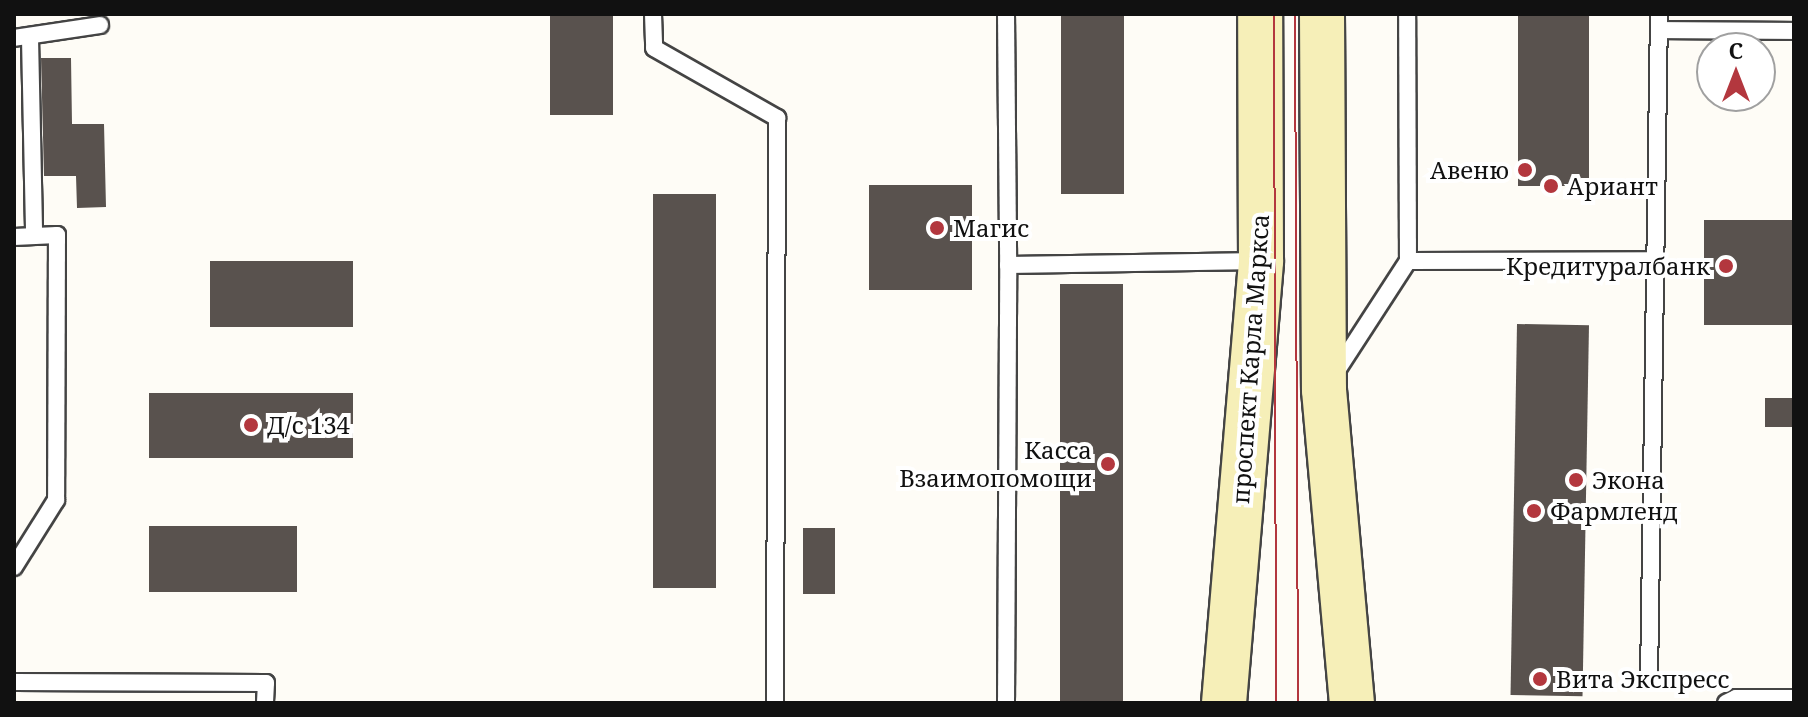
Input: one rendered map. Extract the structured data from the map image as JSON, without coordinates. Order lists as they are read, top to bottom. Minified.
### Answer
{"streets":{"main road":["проспект Карла Маркса"]},"places":["Авеню","Ариант","Магис","Кредитуралбанк","Д/с 134","Касса Взаимопомощи","Экона","Фармленд","Вита Экспресс"],"north":"top"}
